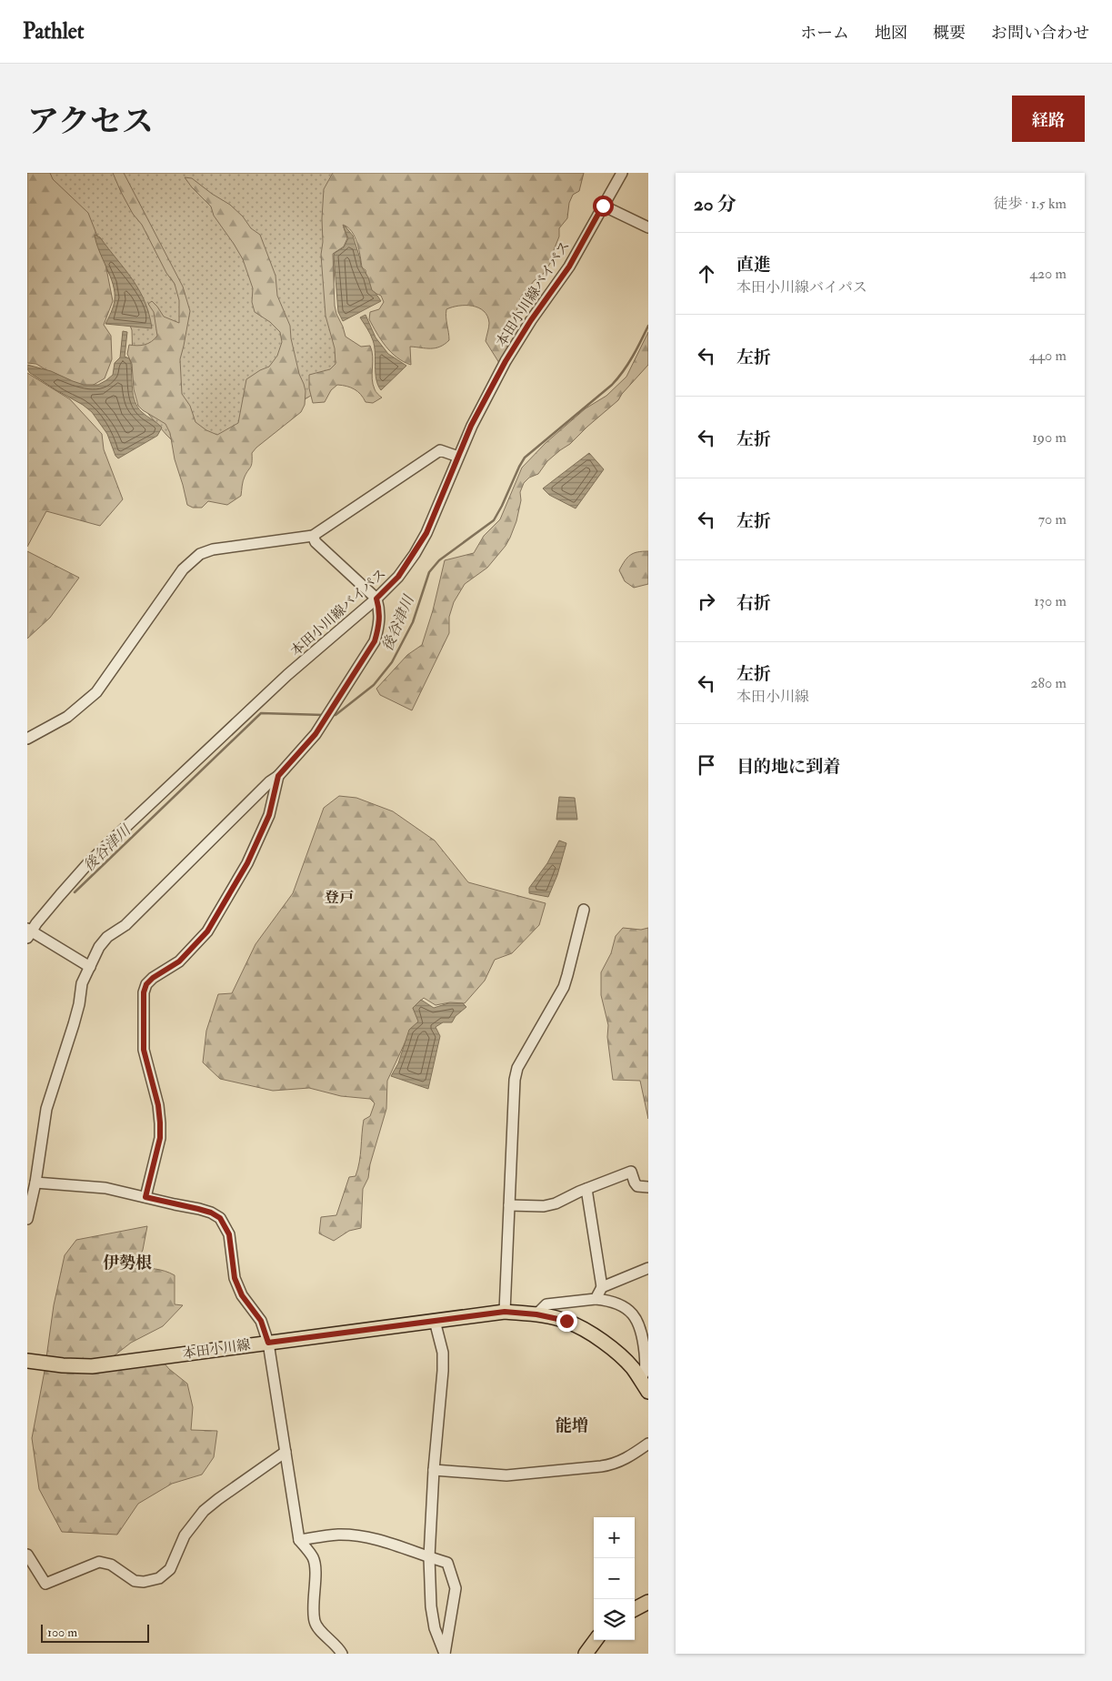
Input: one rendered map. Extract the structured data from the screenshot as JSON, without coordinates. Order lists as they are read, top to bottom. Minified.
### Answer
{"streets":{"main road":["本田小川線"],"street":["本田小川線バイパス"]},"districts":["登戸","伊勢根","能増"],"water":["後谷津川"],"scale_bar":"100 m","page":{"header":"Pathlet","nav":["ホーム","地図","概要","お問い合わせ"],"title":"アクセス","buttons":"経路","heading":["20 分","徒歩 · 1.5 km"],"list":[["直進","本田小川線バイパス","420 m"],["左折","440 m"],["左折","190 m"],["左折","70 m"],["右折","130 m"],["左折","本田小川線","280 m"],"目的地に到着"],"map_buttons":["+","−"],"scale":"100 m"}}
